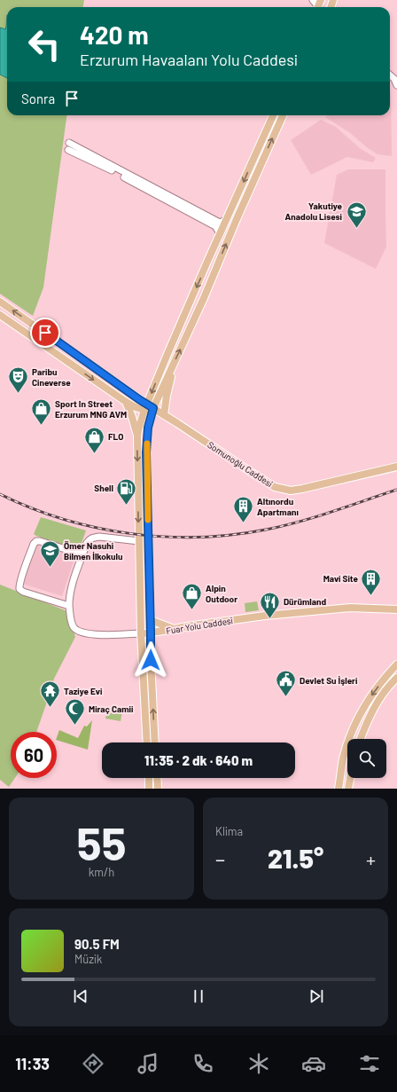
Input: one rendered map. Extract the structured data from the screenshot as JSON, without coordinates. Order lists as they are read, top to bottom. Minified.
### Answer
{"streets":{"main road":["Somunoğlu Caddesi","Fuar Yolu Caddesi"]},"places":{"school or university":["Yakutiye Anadolu Lisesi","Ömer Nasuhi Bilmen İlkokulu"],"theatre":["Paribu Cineverse"],"shop":["Sport In Street Erzurum MNG AVM","FLO","Alpin Outdoor"],"fuel station":["Shell"],"building":["Altınordu Apartmanı","Mavi Site"],"restaurant":["Dürümland"],"public building":["Devlet Su İşleri"],"temple":["Taziye Evi"],"mosque":["Miraç Camii"]},"page":{"turn":["420 m","Erzurum Havaalanı Yolu Caddesi"],"then":"Sonra","limit":"60","trip":"11:35 · 2 dk · 640 m","tile":[["55","km/h"],"Klima"],"heat":["−","21.5°","+"],"song":["90.5 FM","Müzik"],"tabs":"11:33"}}
